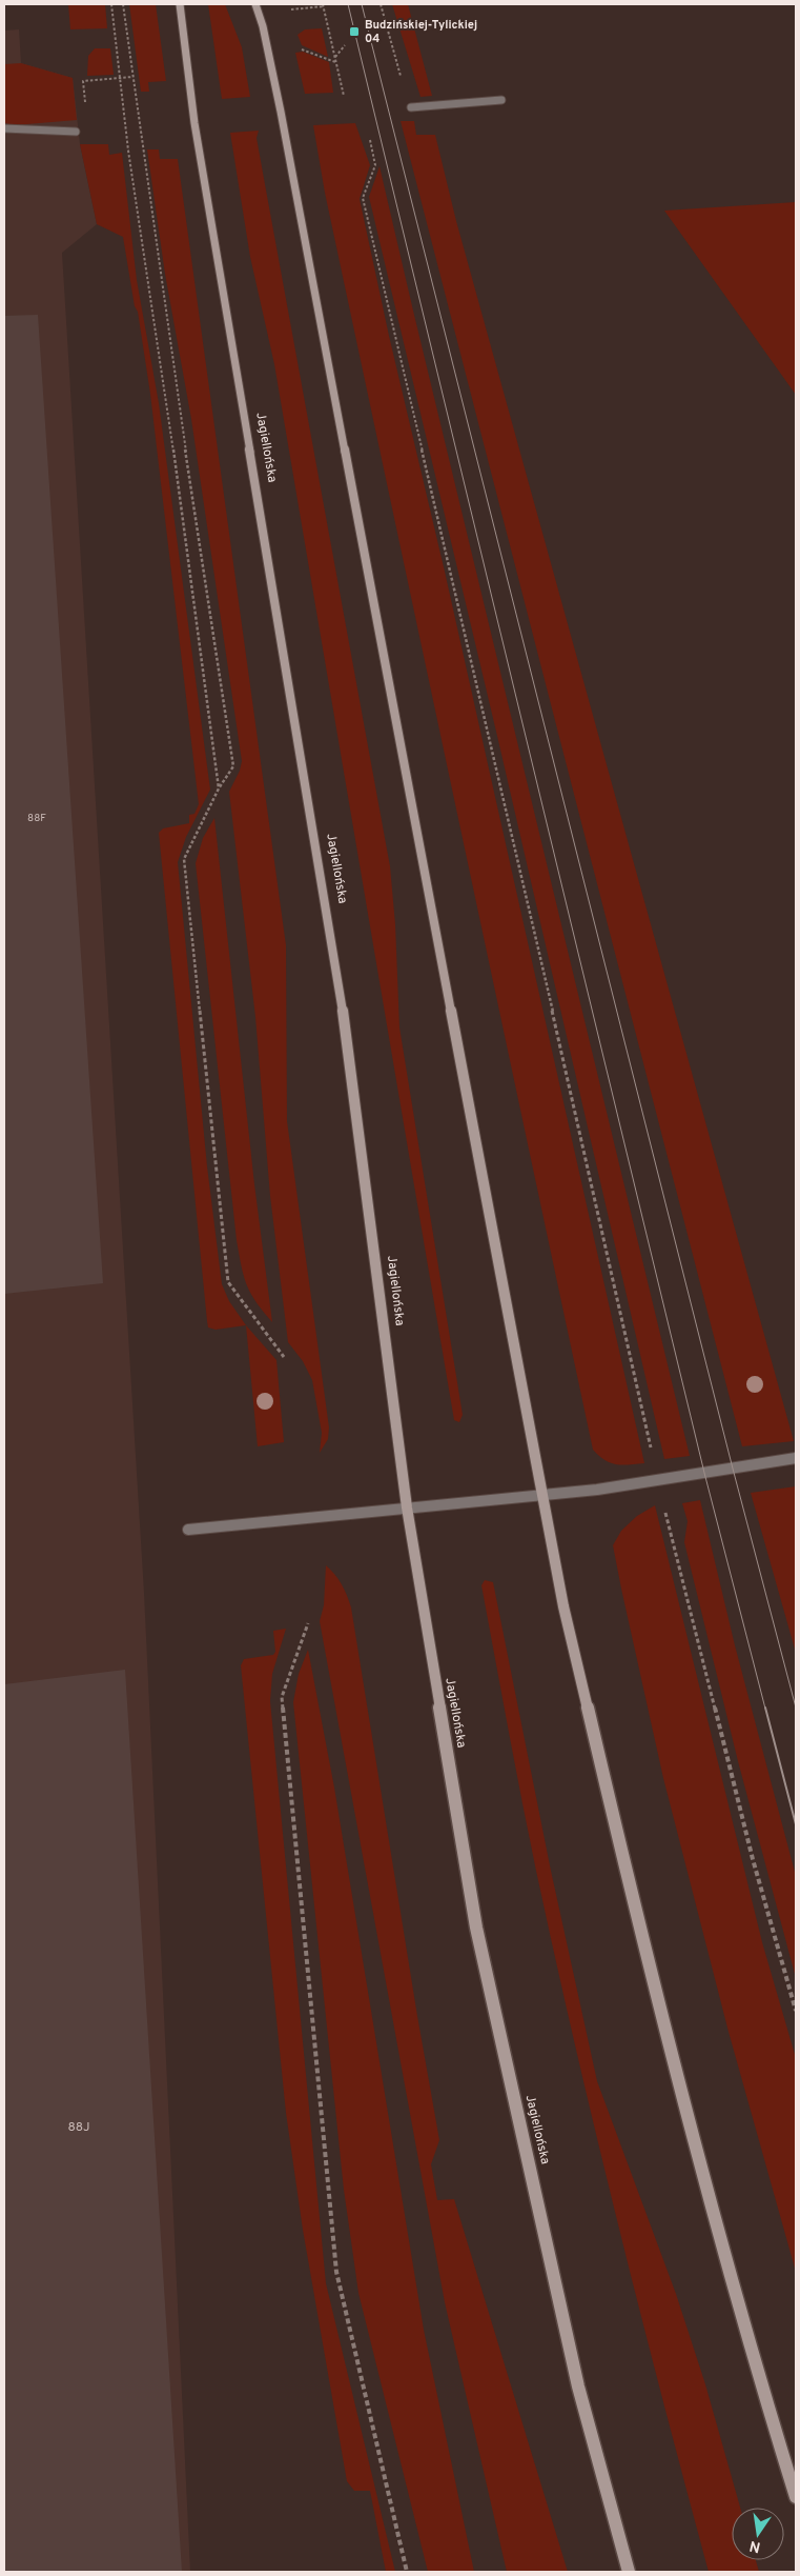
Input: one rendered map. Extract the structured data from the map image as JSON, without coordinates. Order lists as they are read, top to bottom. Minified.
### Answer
{"streets":{"main road":["Jagiellońska"]},"places":{"transit":["Budzińskiej-Tylickiej 04"]},"house_numbers":["88F","88J"],"north":"bottom"}
